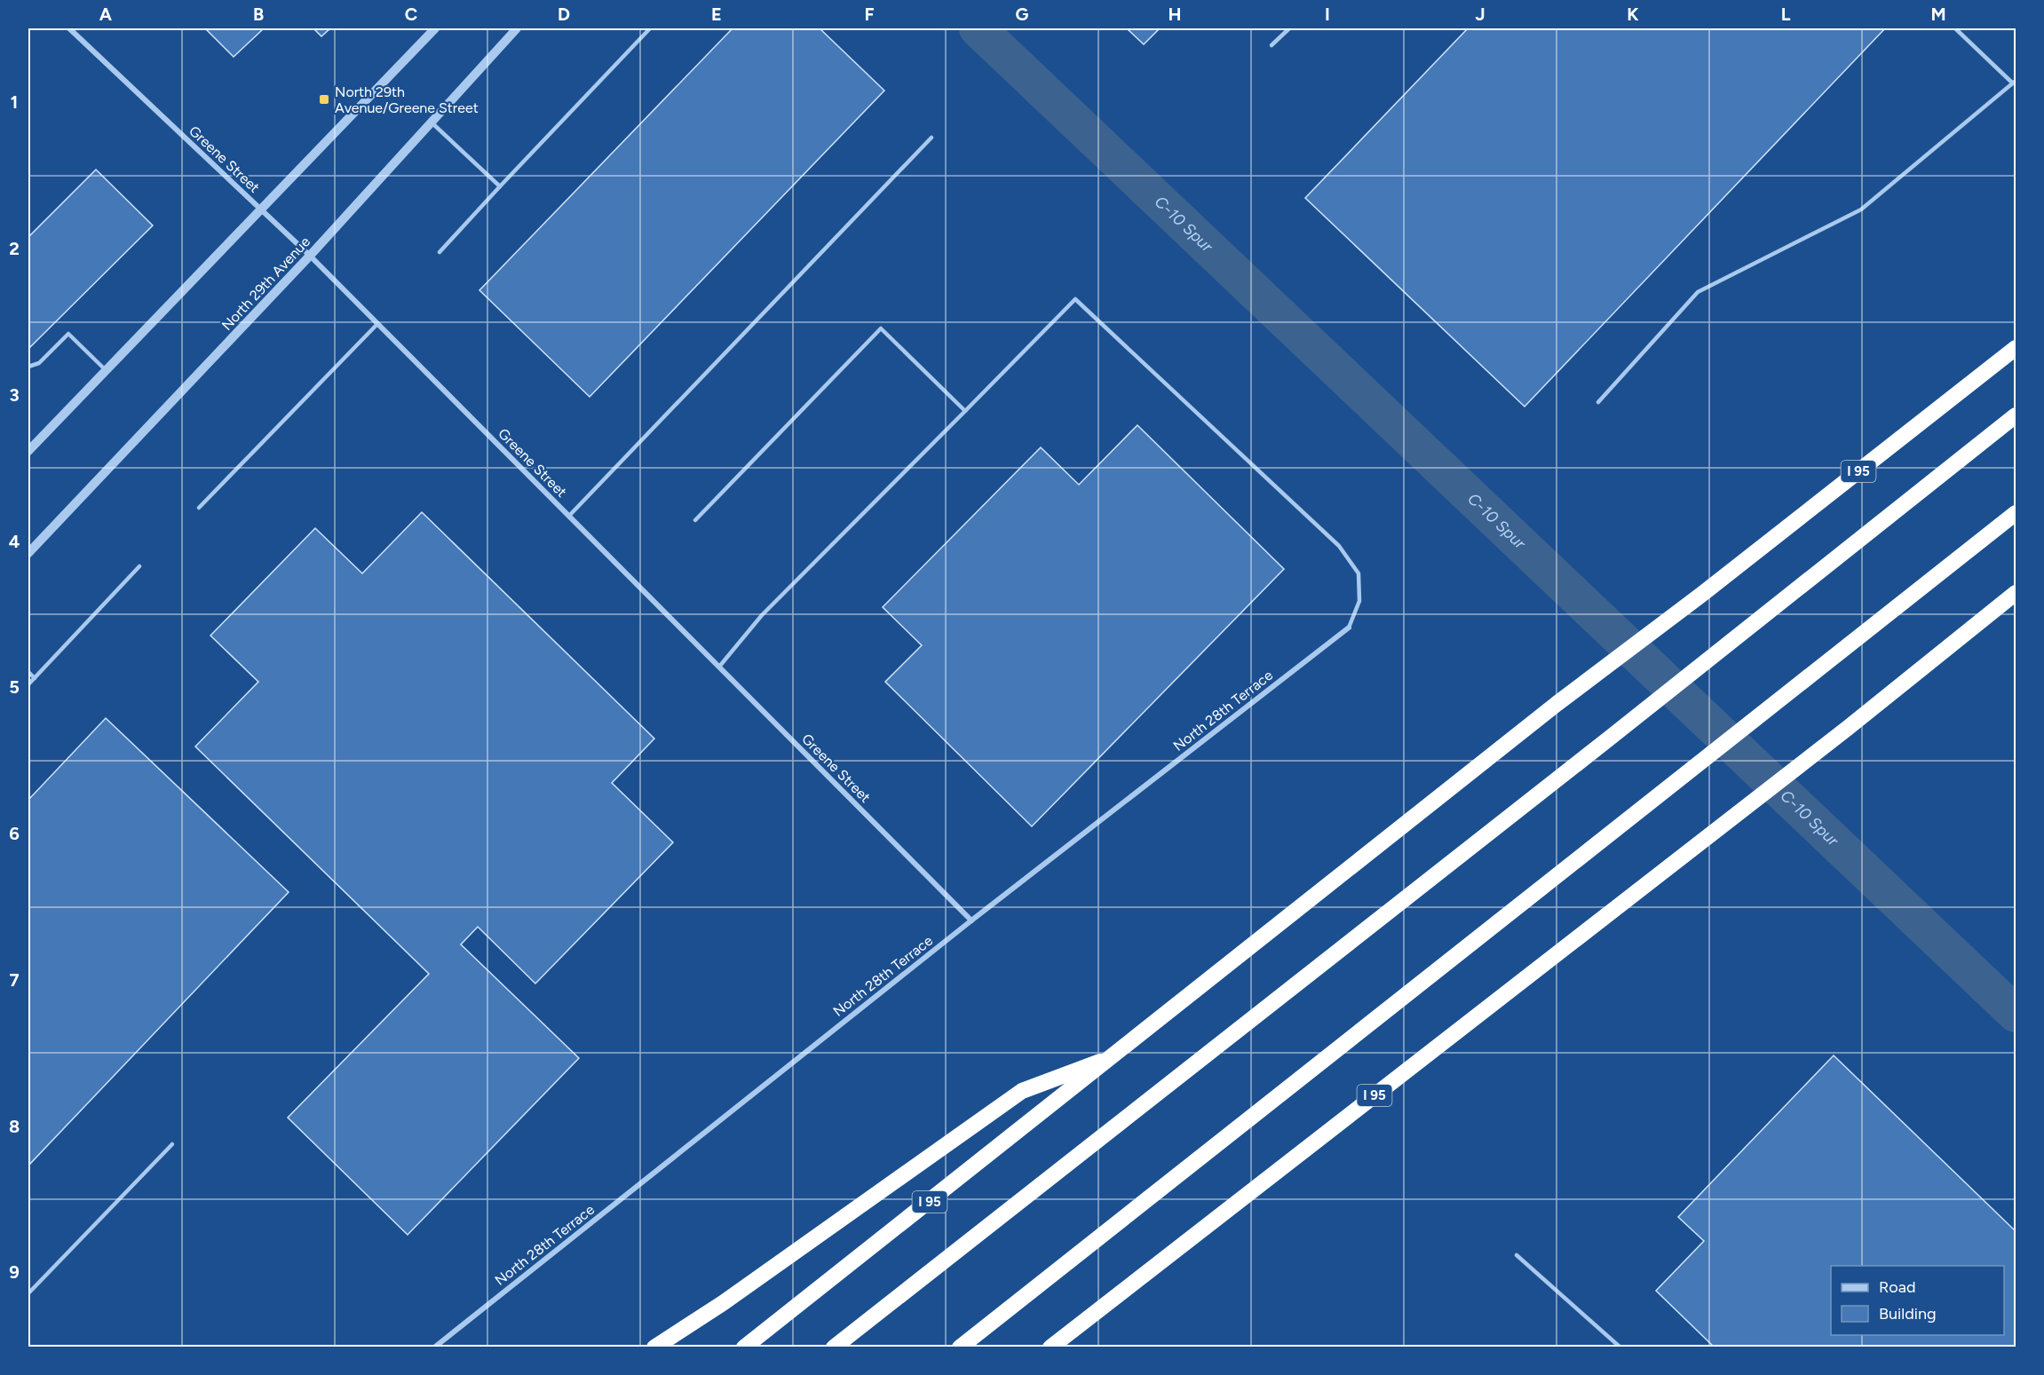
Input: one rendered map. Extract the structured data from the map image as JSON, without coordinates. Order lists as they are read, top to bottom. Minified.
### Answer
{"streets":{"highway":["I 95"],"street":["Greene Street","North 29th Avenue","North 28th Terrace"]},"crossings":[["Greene Street","North 29th Avenue"],["Greene Street","North 28th Terrace"]],"water":["C-10 Spur"],"places":{"transit":["North 29th Avenue/Greene Street"]},"legend":["Road","Building"],"grid":{"columns":["A","B","C","D","E","F","G","H","I","J","K","L","M"],"rows":["1","2","3","4","5","6","7","8","9"]}}
